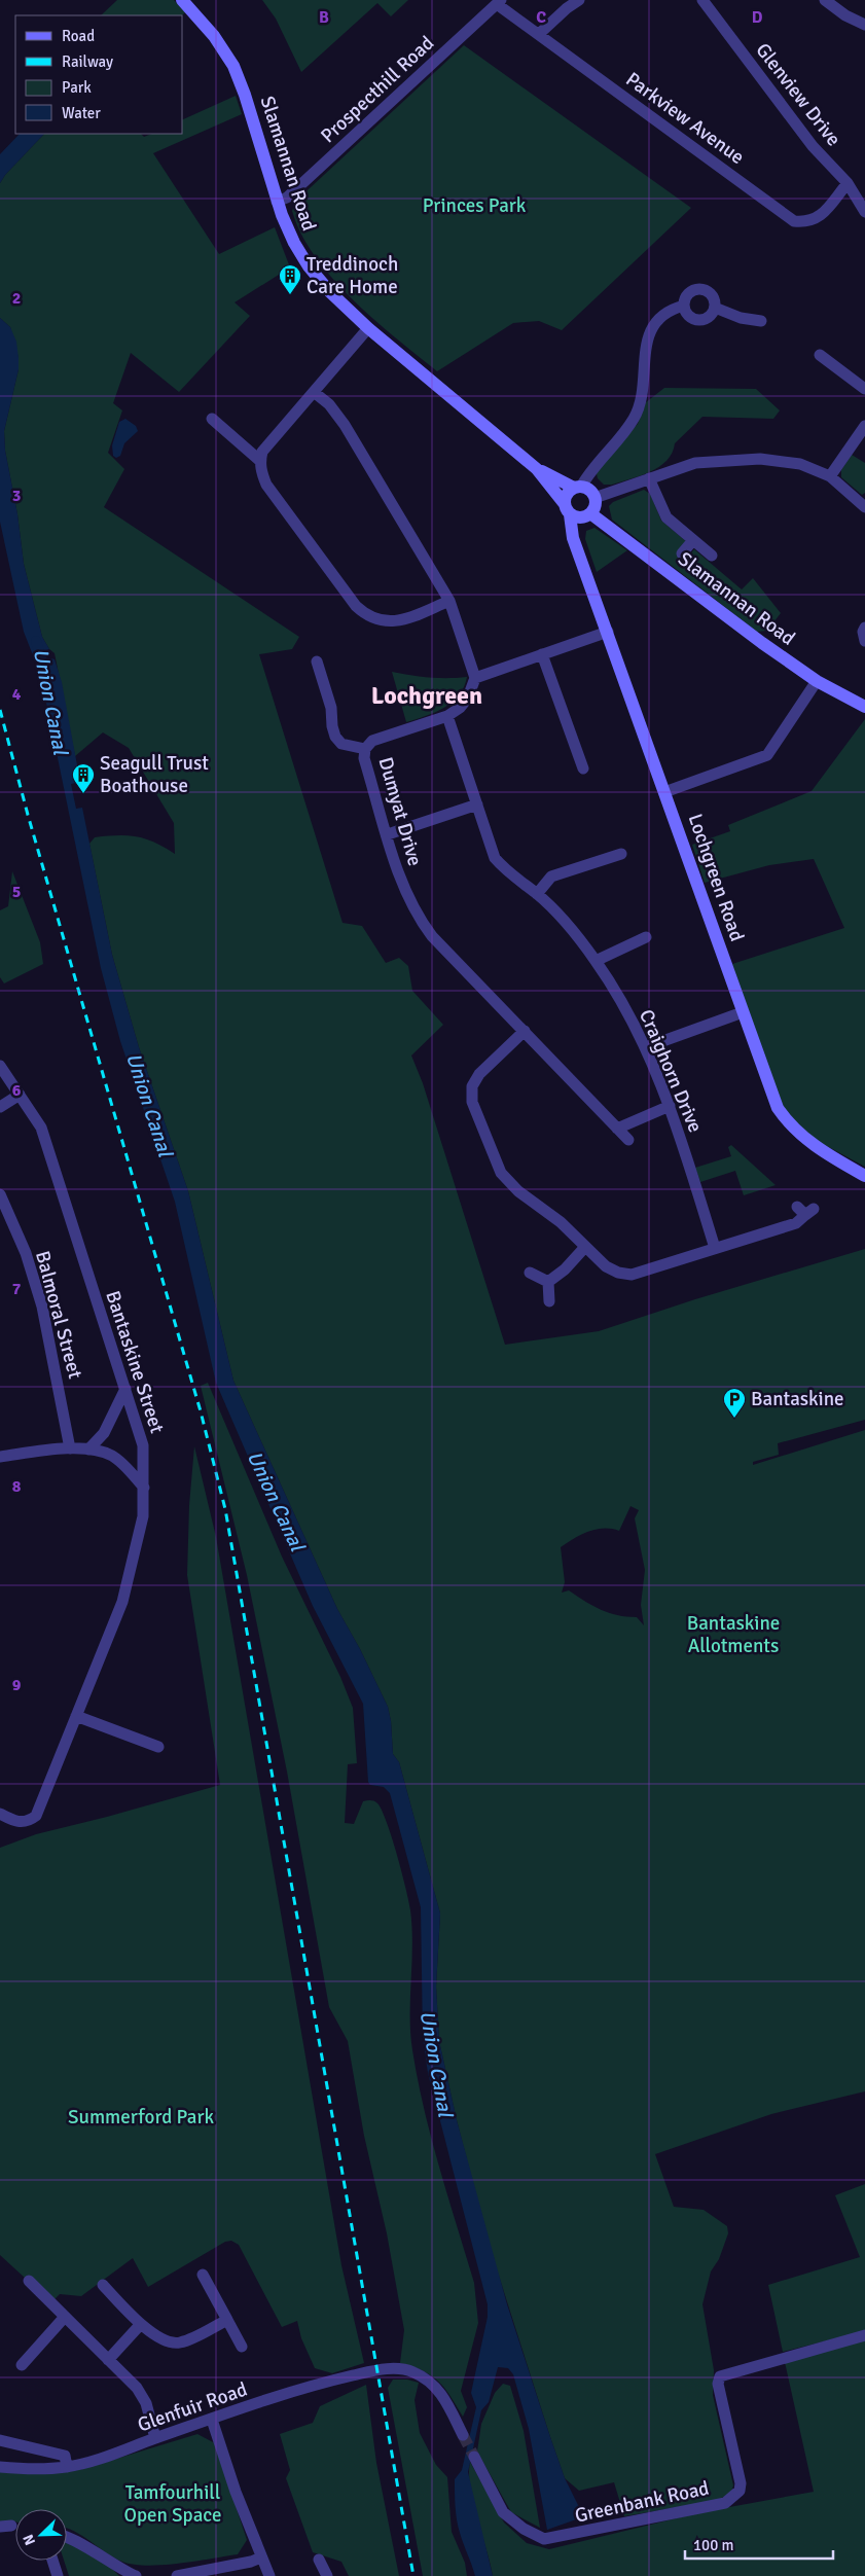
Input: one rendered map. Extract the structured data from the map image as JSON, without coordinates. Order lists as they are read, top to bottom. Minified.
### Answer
{"streets":{"main road":["Slamannan Road","Lochgreen Road"],"street":["Prospecthill Road","Glenview Drive","Parkview Avenue","Dumyat Drive","Craighorn Drive","Balmoral Street","Bantaskine Street","Glenfuir Road","Greenbank Road"]},"crossings":[["Prospecthill Road","Parkview Avenue"],["Prospecthill Road","Slamannan Road"],["Glenview Drive","Parkview Avenue"],["Slamannan Road","Lochgreen Road"],["Dumyat Drive","Craighorn Drive"]],"districts":["Lochgreen"],"water":["Union Canal"],"parks":["Princes Park","Bantaskine Allotments","Summerford Park","Tamfourhill Open Space"],"places":{"building":["Treddinoch Care Home","Seagull Trust Boathouse"],"parking":["Bantaskine"]},"legend":["Road","Railway","Park","Water"],"scale_bar":"100 m","north":"bottom left","grid":{"columns":["B","C","D"],"rows":["2","3","4","5","6","7","8","9"]}}
